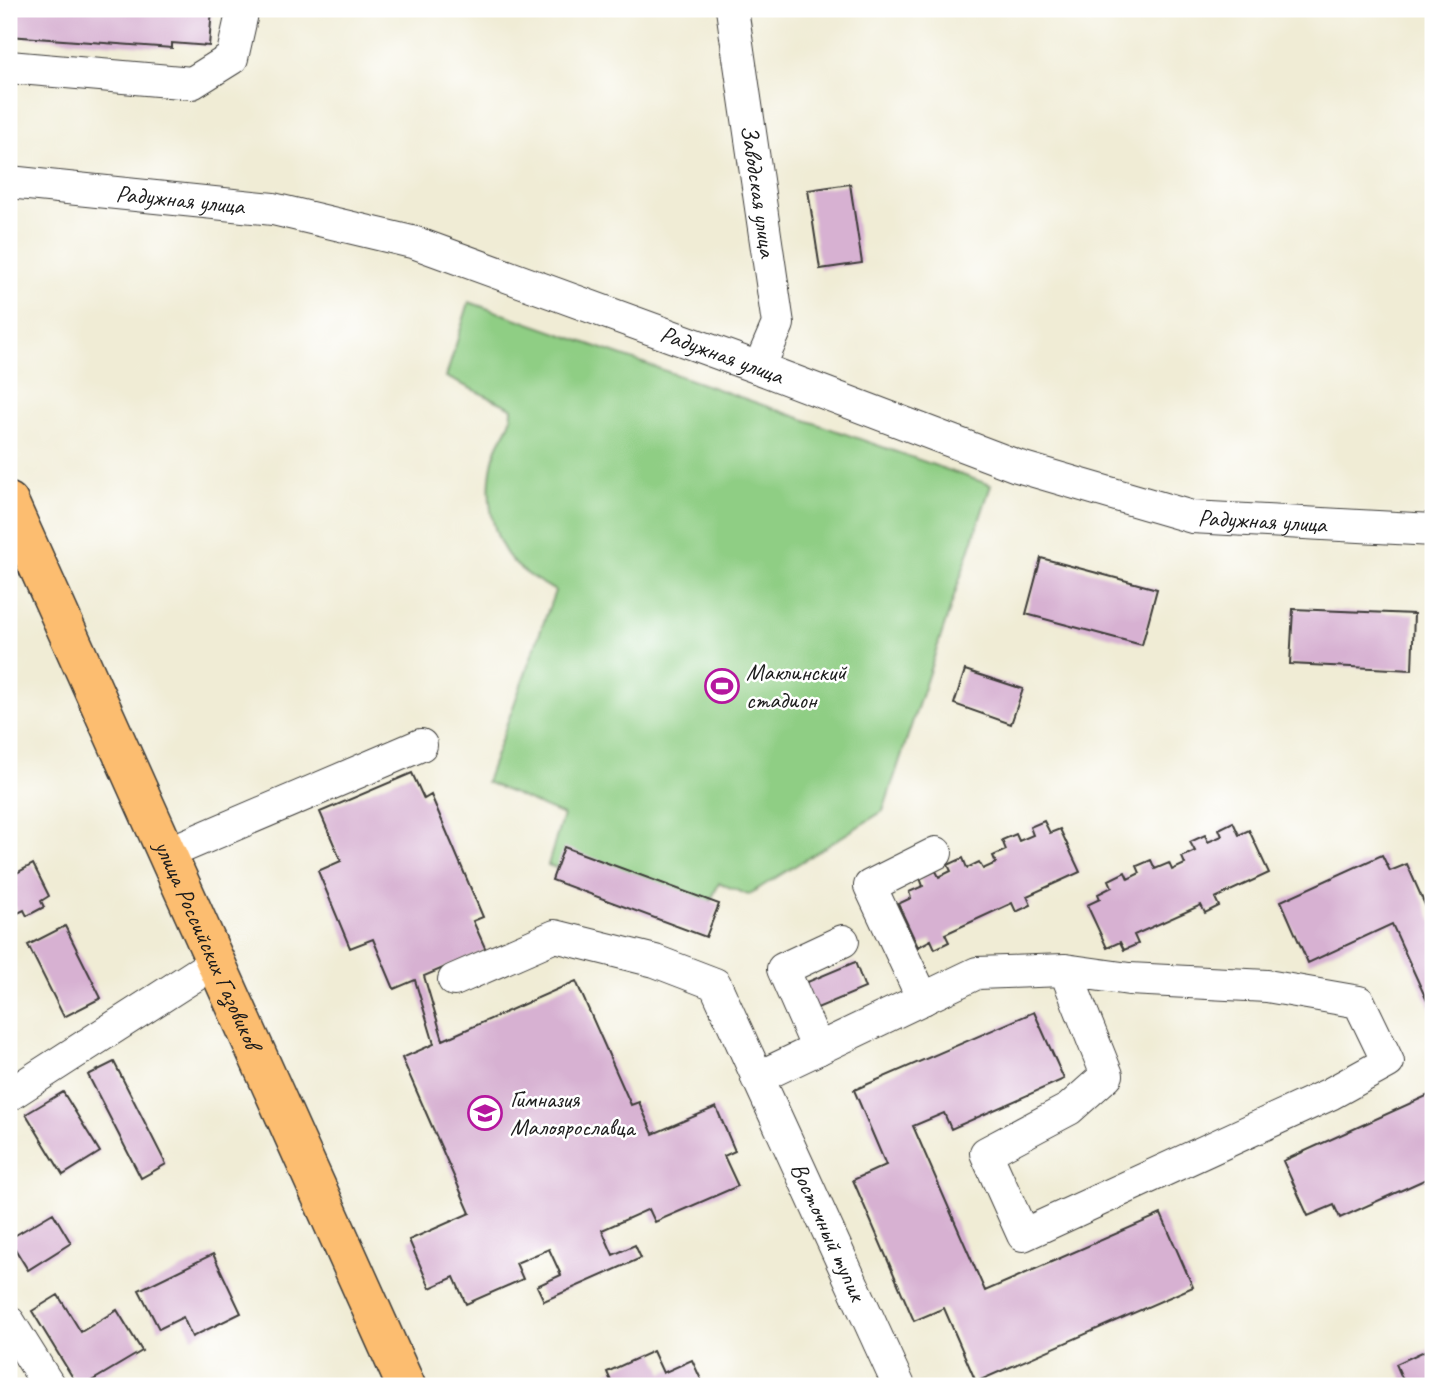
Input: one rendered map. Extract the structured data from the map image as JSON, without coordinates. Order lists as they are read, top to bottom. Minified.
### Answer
{"streets":{"main road":["улица Российских Газовиков"],"street":["Заводская улица","Радужная улица","Восточный тупик"]},"crossings":[["Заводская улица","Радужная улица"]],"places":{"sports":["Маклинский стадион"],"school or university":["Гимназия Малоярославца"]}}
